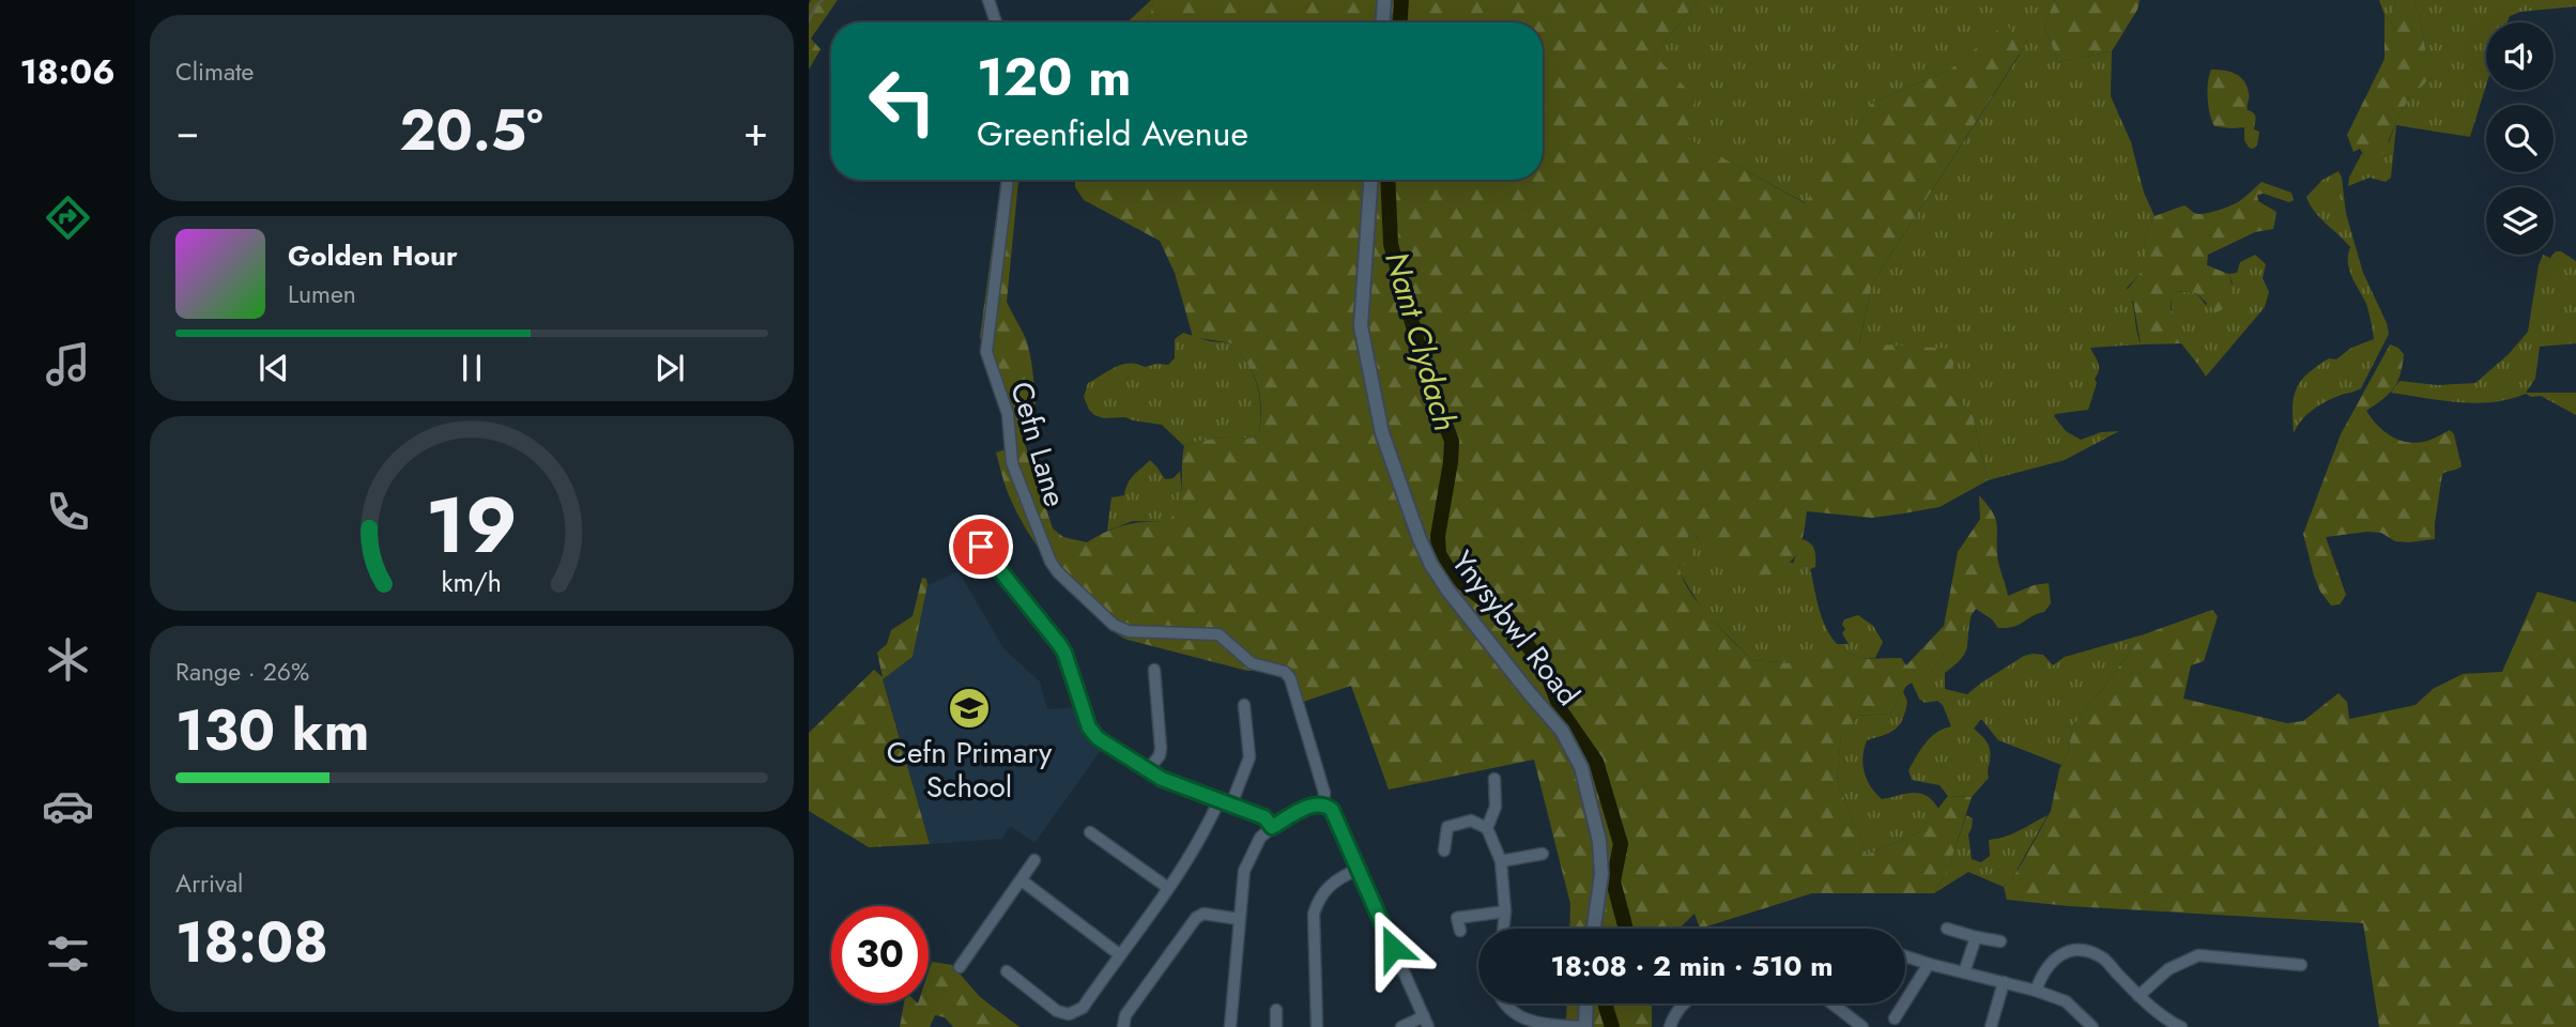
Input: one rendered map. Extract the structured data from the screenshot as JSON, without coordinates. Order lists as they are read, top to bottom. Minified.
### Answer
{"streets":{"main road":["Ynysybwl Road"],"street":["Cefn Lane"]},"water":["Nant Clydach"],"places":{"school or university":["Cefn Primary School"]},"page":{"tabs":"18:06","tile":["Climate",["Range · 26%","130 km"],["Arrival","18:08"]],"turn":["120 m","Greenfield Avenue"],"heat":["−","20.5°","+"],"song":["Golden Hour","Lumen"],"limit":"30","trip":"18:08 · 2 min · 510 m","gauge":["19","km/h"]}}
